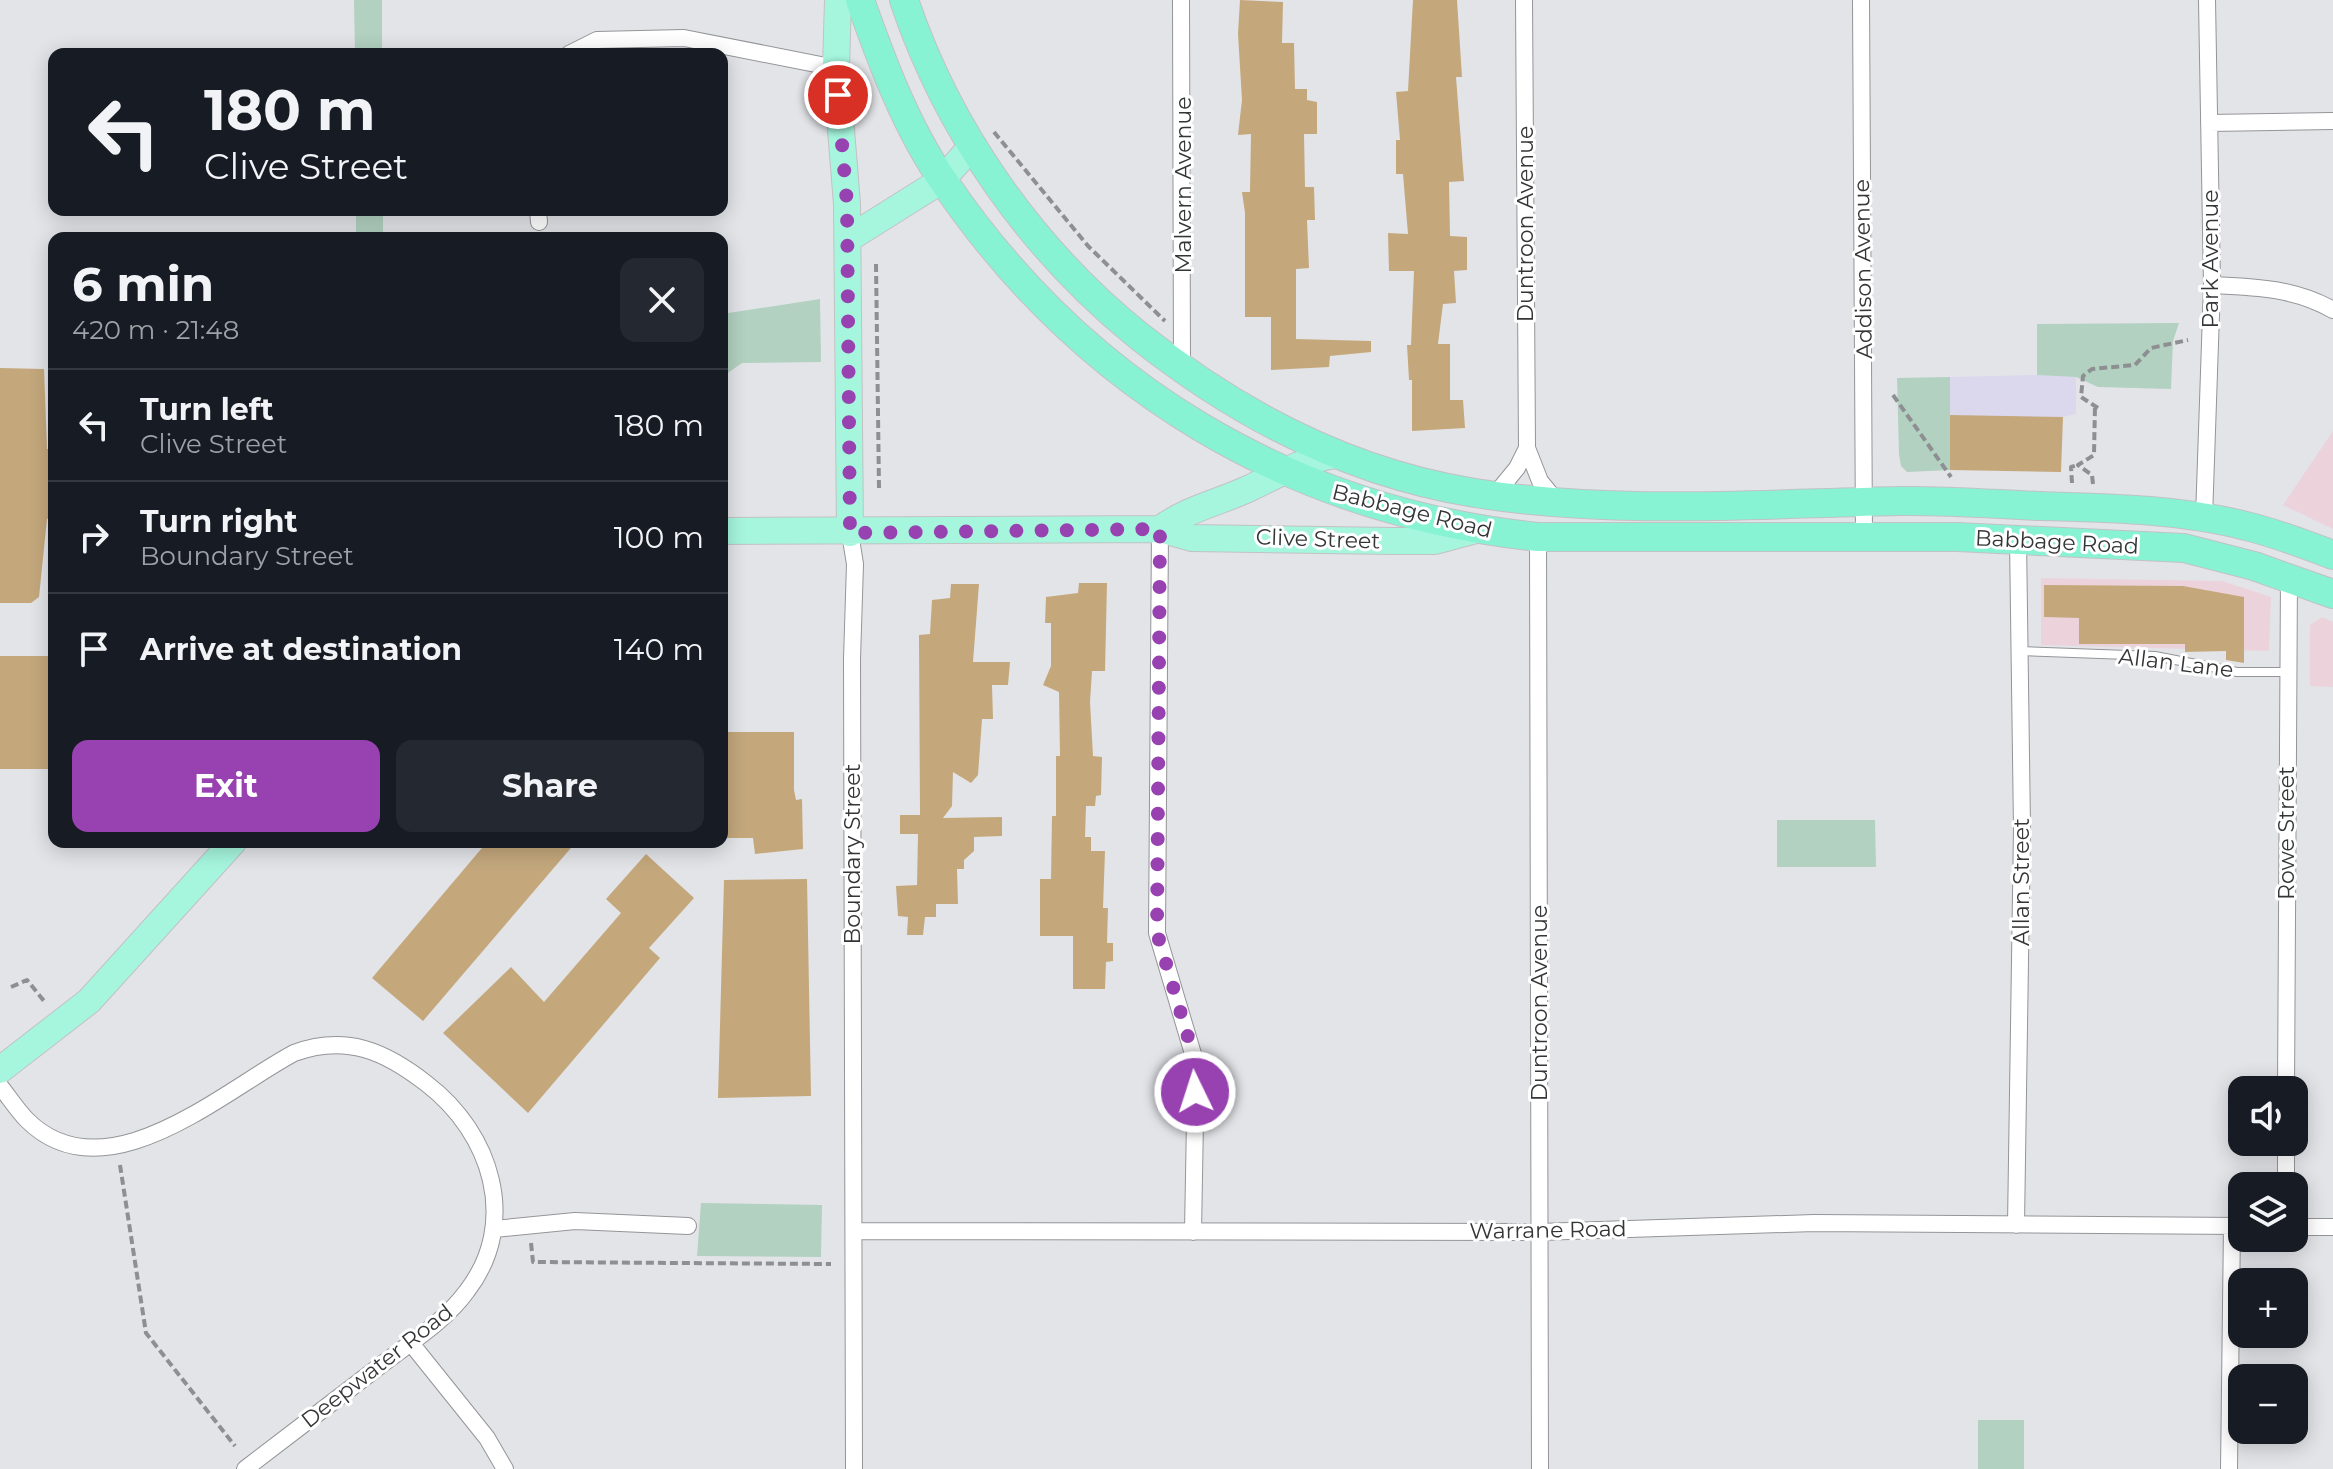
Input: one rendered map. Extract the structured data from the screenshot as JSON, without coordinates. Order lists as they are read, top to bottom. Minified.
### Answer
{"streets":{"highway":["Babbage Road"],"main road":["Clive Street","Boundary Street"],"street":["Malvern Avenue","Duntroon Avenue","Park Avenue","Addison Avenue","Rowe Street","Allan Street","Warrane Road","Deepwater Road"],"lane":["Allan Lane"]},"crossings":[["Malvern Avenue","Babbage Road"],["Duntroon Avenue","Babbage Road"],["Duntroon Avenue","Warrane Road"],["Park Avenue","Babbage Road"],["Addison Avenue","Babbage Road"],["Babbage Road","Clive Street"],["Babbage Road","Rowe Street"],["Babbage Road","Allan Street"],["Clive Street","Boundary Street"],["Allan Lane","Rowe Street"],["Allan Lane","Allan Street"],["Boundary Street","Warrane Road"],["Allan Street","Warrane Road"]],"page":{"turn":["180 m","Clive Street"],"heading":["6 min","420 m · 21:48"],"list":[{"name":"Turn left","note":"Clive Street","value":"180 m"},{"name":"Turn right","note":"Boundary Street","value":"100 m"},{"name":"Arrive at destination","value":"140 m"}],"buttons":["Exit","Share"],"map_buttons":["+","−"]}}
